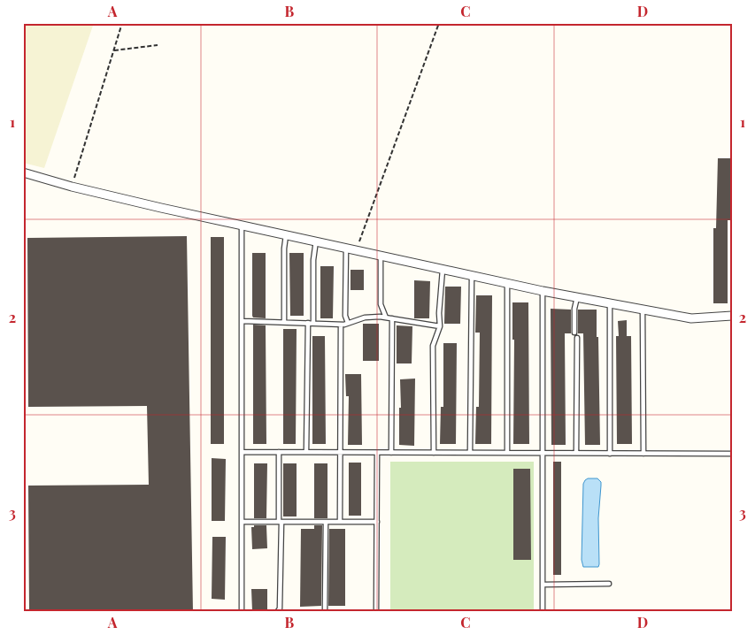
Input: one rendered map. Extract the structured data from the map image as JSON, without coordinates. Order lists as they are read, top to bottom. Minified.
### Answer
{"grid":{"columns":["A","B","C","D"],"rows":["1","2","3"]}}
